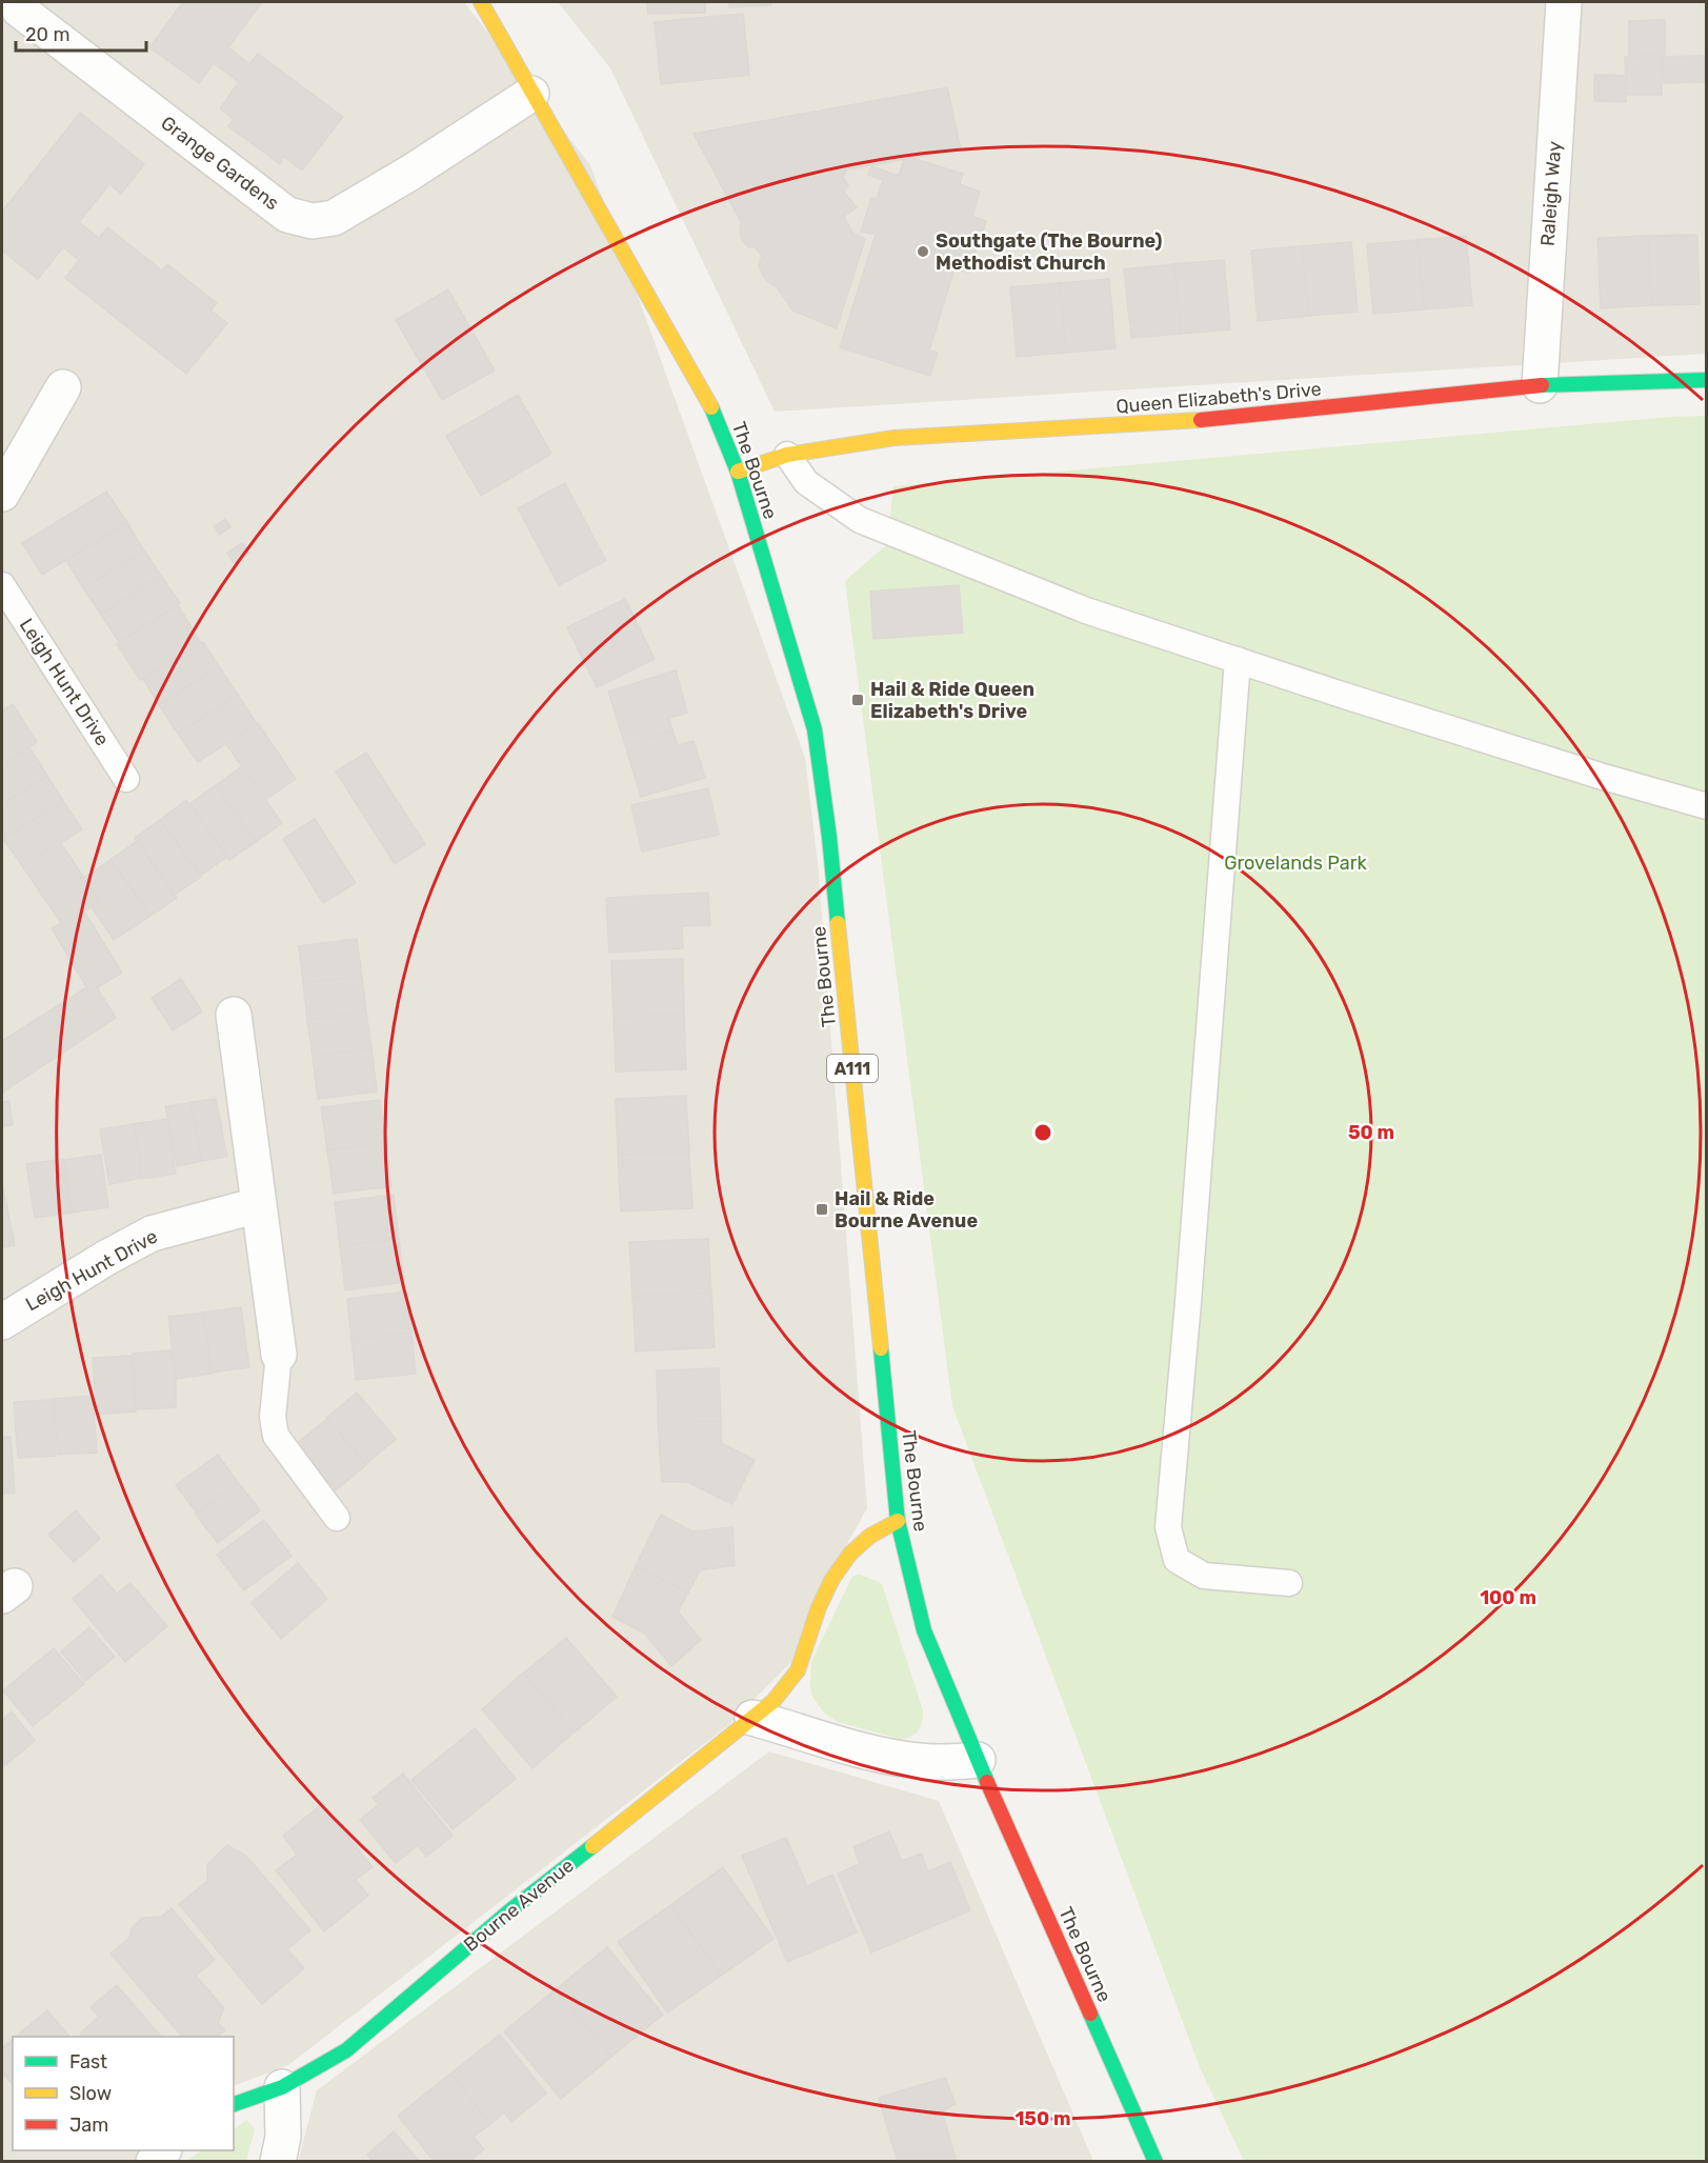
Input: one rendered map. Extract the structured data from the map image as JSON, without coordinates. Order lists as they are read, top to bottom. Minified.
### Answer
{"streets":{"main road":["Queen Elizabeth's Drive","The Bourne","A111","Bourne Avenue"],"street":["Grange Gardens","Raleigh Way","Leigh Hunt Drive"]},"crossings":[["Grange Gardens","The Bourne"],["Raleigh Way","Queen Elizabeth's Drive"],["Queen Elizabeth's Drive","The Bourne"],["The Bourne","Bourne Avenue"]],"parks":["Grovelands Park"],"places":{"other":["Southgate (The Bourne) Methodist Church"],"transit":["Hail & Ride Queen Elizabeth's Drive","Hail & Ride Bourne Avenue"]},"legend":["Fast","Slow","Jam"],"scale_bar":"20 m","rings":["50 m","100 m","150 m"]}
